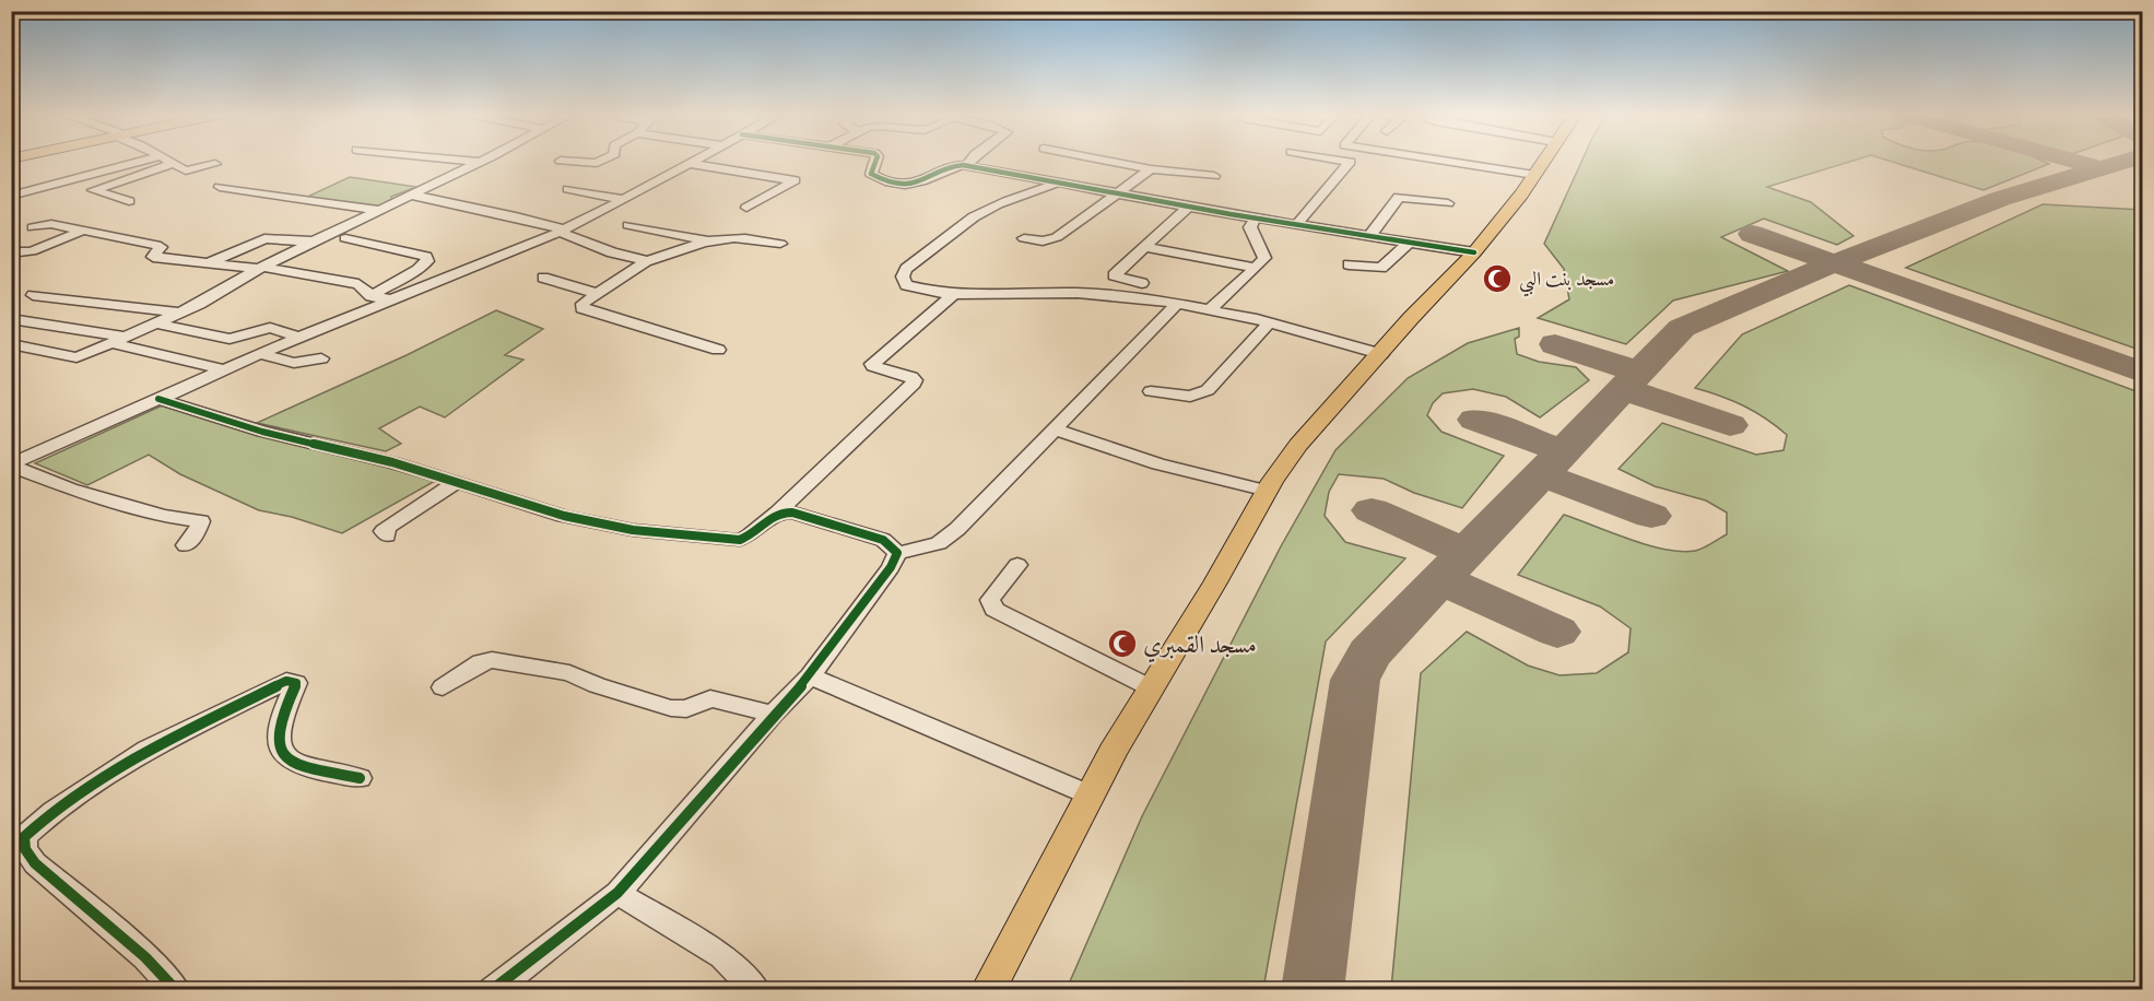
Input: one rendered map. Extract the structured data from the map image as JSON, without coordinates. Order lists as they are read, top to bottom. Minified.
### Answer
{"places":{"mosque":["مسجد بنت البي","مسجد القمبري"]}}
